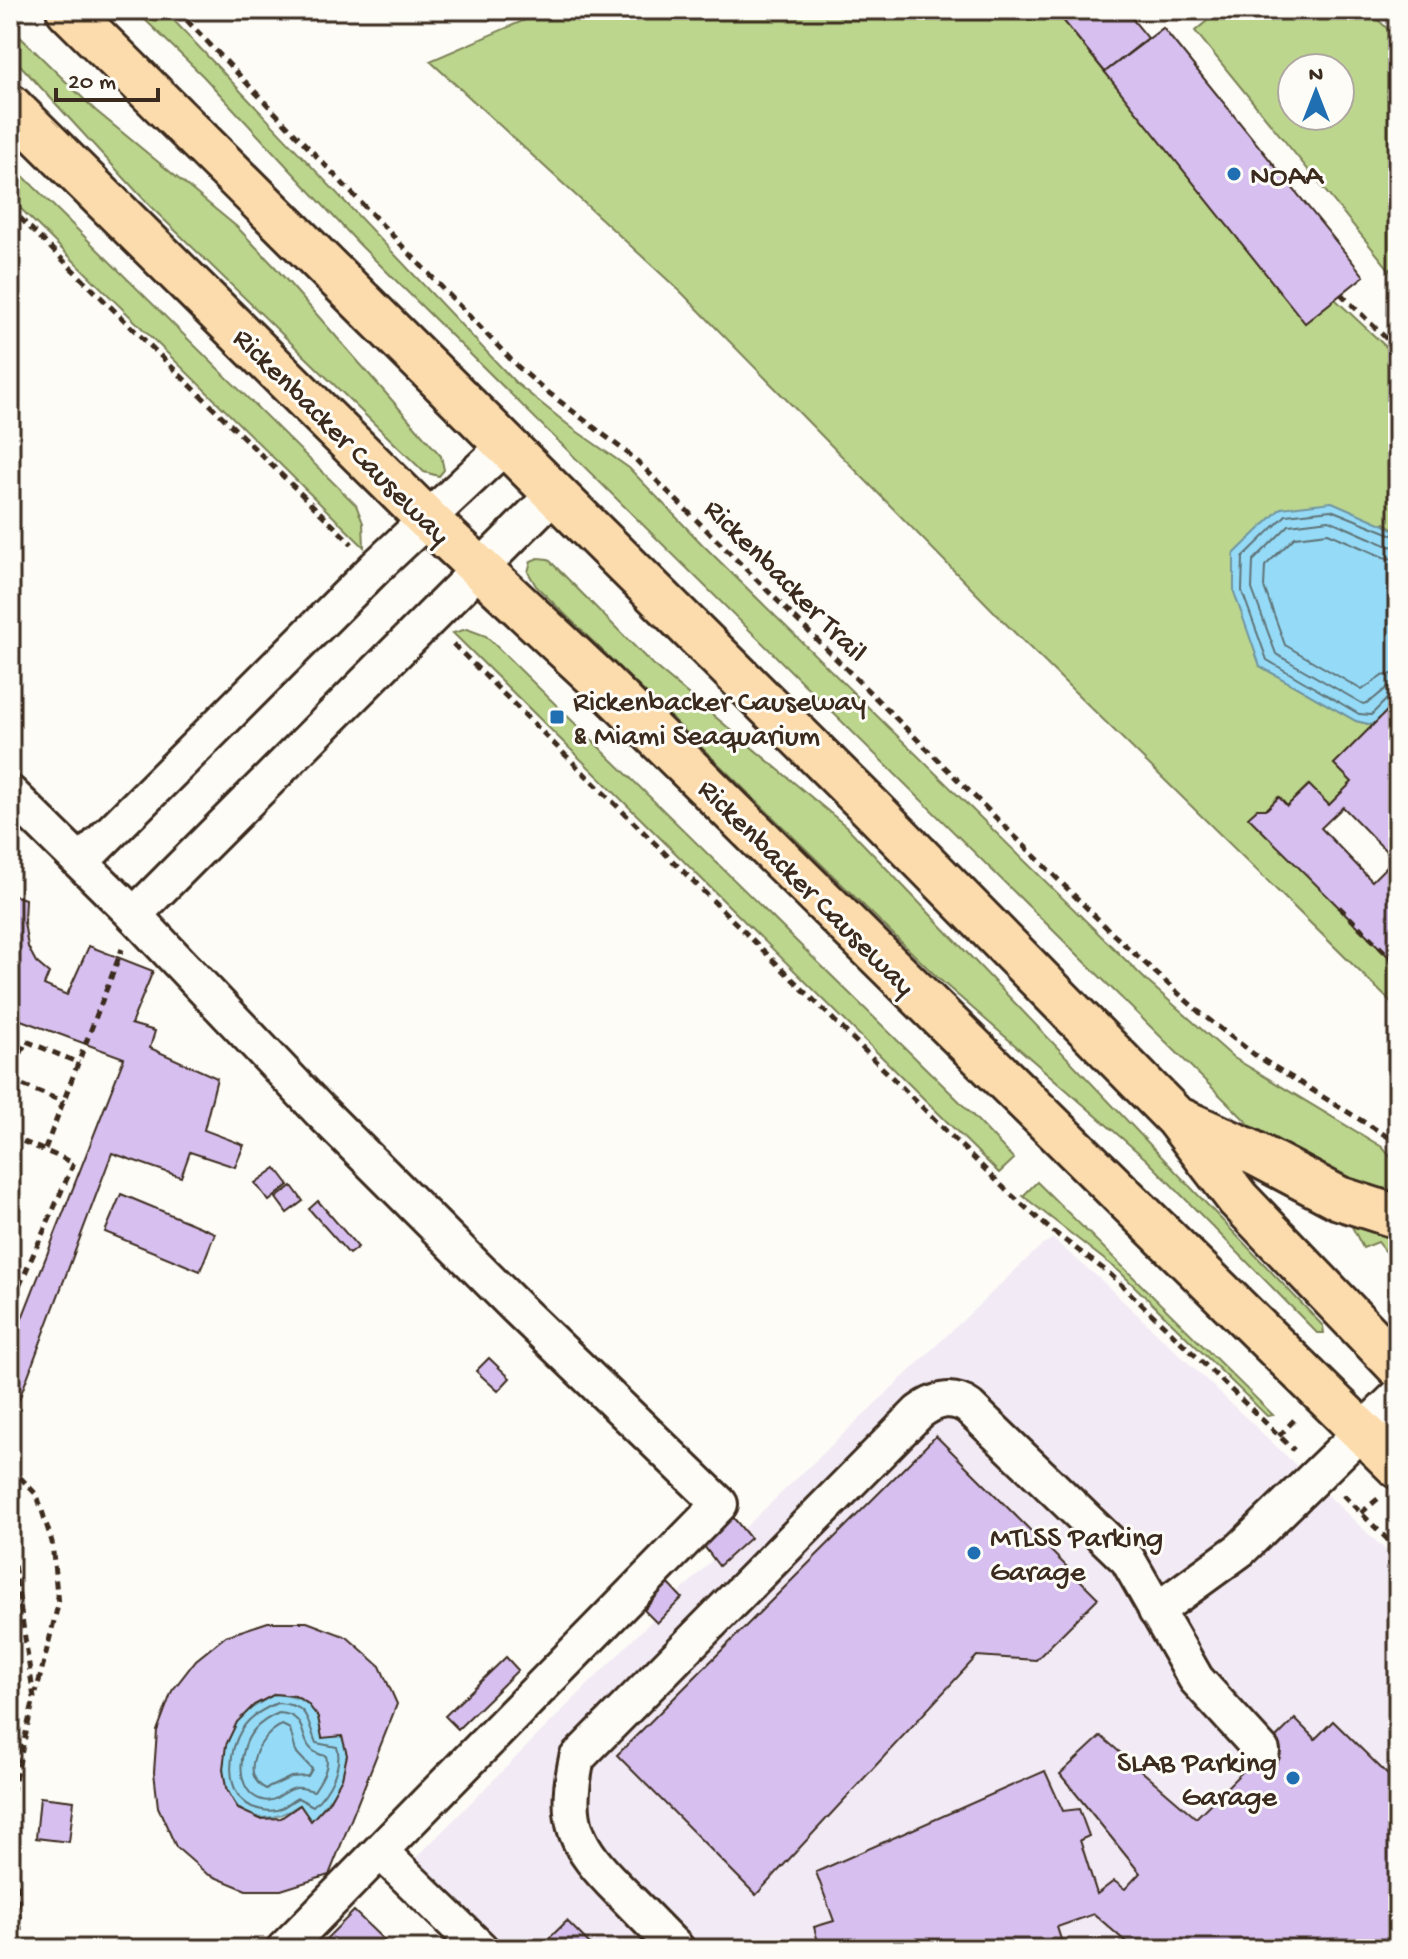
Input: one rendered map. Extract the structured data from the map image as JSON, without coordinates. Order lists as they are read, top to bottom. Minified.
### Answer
{"streets":{"main road":["Rickenbacker Causeway"],"path":["Rickenbacker Trail"]},"places":{"other":["NOAA","MTLSS Parking Garage","SLAB Parking Garage"],"transit":["Rickenbacker Causeway & Miami Seaquarium"]},"scale_bar":"20 m","north":"top"}
